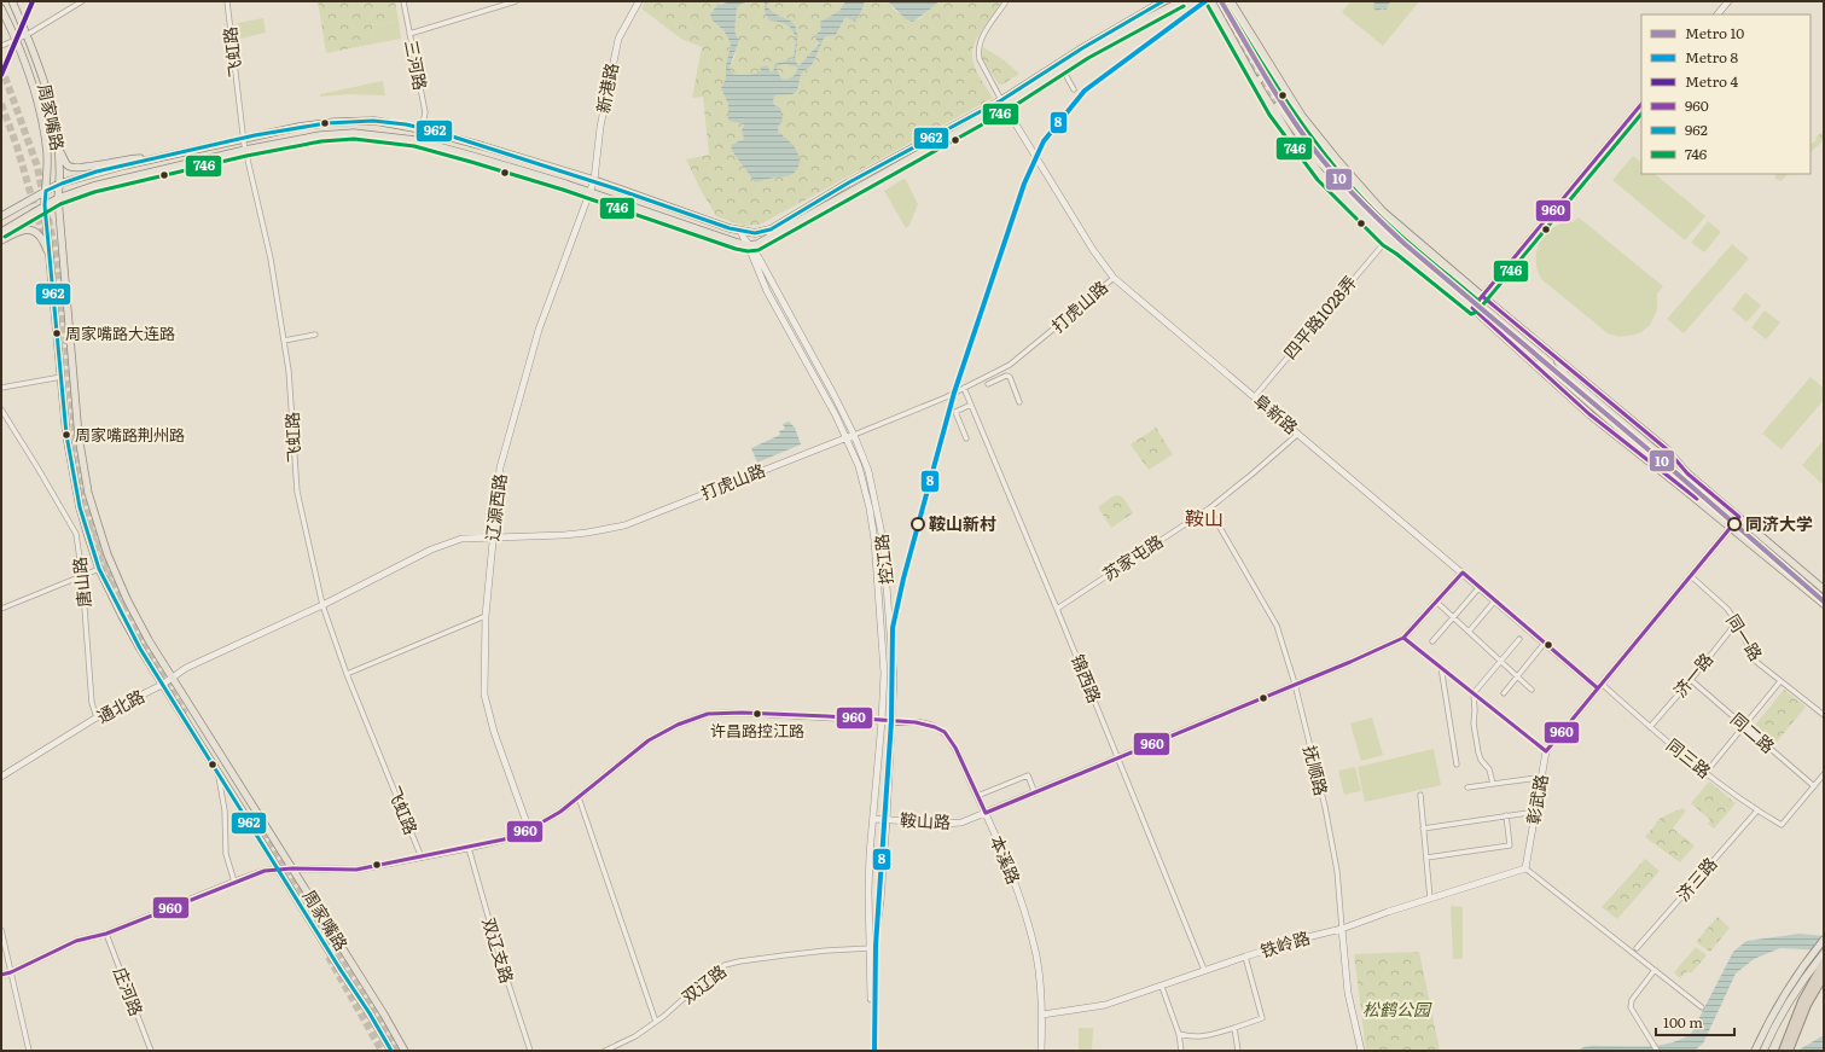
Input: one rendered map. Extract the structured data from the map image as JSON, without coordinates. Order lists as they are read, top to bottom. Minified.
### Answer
{"streets":{"main road":["周家嘴路"],"street":["飞虹路","三河路","新港路","打虎山路","四平路1028弄","阜新路","辽源西路","苏家屯路","控江路","唐山路","同一路","济一路","锦西路","通北路","同二路","同三路","抚顺路","彰武路","鞍山路","本溪路","济三路","铁岭路","双辽支路","双辽路","庄河路"]},"crossings":[["飞虹路","打虎山路"],["飞虹路","通北路"],["飞虹路","本溪路"],["新港路","辽源西路"],["周家嘴路","通北路"],["周家嘴路","本溪路"],["打虎山路","阜新路"],["打虎山路","辽源西路"],["打虎山路","控江路"],["打虎山路","锦西路"],["打虎山路","通北路"],["四平路1028弄","阜新路"],["阜新路","苏家屯路"],["阜新路","同三路"],["阜新路","彰武路"],["阜新路","鞍山路"],["辽源西路","本溪路"],["苏家屯路","锦西路"],["苏家屯路","抚顺路"],["控江路","鞍山路"],["控江路","本溪路"],["控江路","双辽路"],["唐山路","通北路"],["同一路","济一路"],["同一路","彰武路"],["济一路","同二路"],["济一路","同三路"],["锦西路","鞍山路"],["锦西路","铁岭路"],["同二路","同三路"],["同三路","彰武路"],["同三路","济三路"],["抚顺路","鞍山路"],["抚顺路","铁岭路"],["彰武路","铁岭路"],["鞍山路","本溪路"],["本溪路","铁岭路"],["本溪路","双辽支路"],["本溪路","庄河路"]],"districts":["鞍山"],"parks":["松鹤公园"],"places":["周家嘴路大连路","周家嘴路荆州路","鞍山新村","同济大学","许昌路控江路"],"lines":["metro line 10","metro line 8","metro line 4","transit line 962","transit line 746","transit line 960"],"legend":["Metro 10","Metro 8","Metro 4","960","962","746"],"scale_bar":"100 m"}
